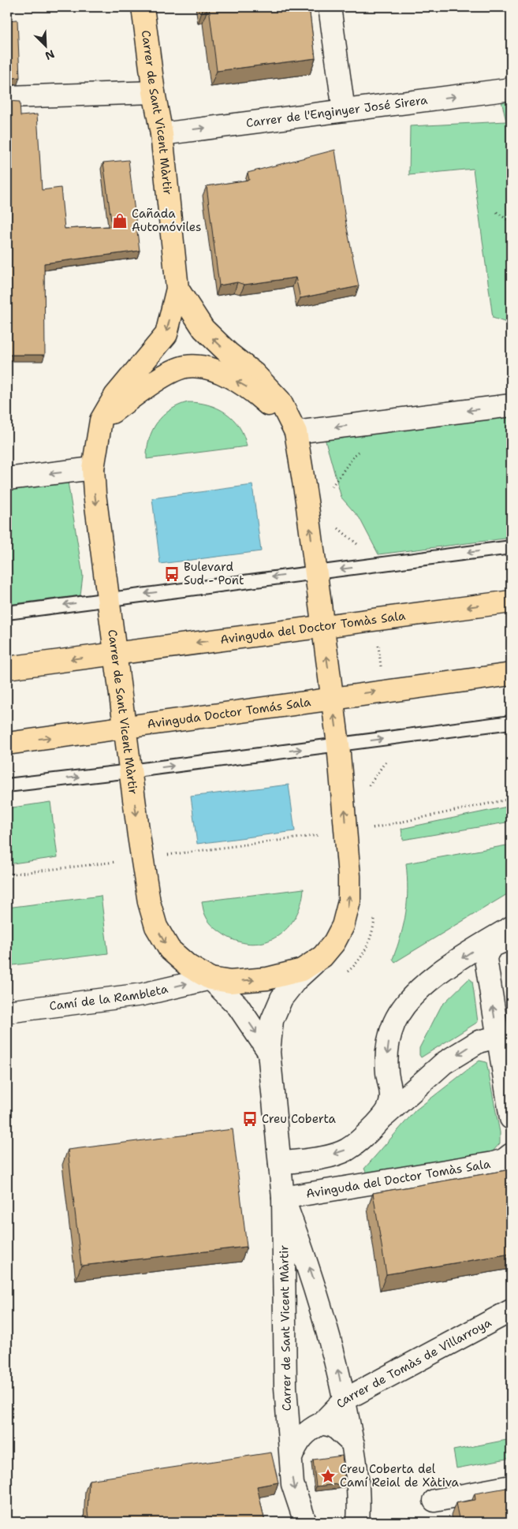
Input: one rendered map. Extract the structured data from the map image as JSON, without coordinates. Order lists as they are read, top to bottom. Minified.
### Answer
{"streets":{"main road":["Carrer de Sant Vicent Màrtir","Avinguda del Doctor Tomàs Sala","Avinguda Doctor Tomás Sala"],"street":["Carrer de l'Enginyer José Sirera","Camí de la Rambleta","Carrer de Tomàs de Villarroya"]},"crossings":[["Carrer de l'Enginyer José Sirera","Carrer de Sant Vicent Màrtir"],["Carrer de Sant Vicent Màrtir","Avinguda del Doctor Tomàs Sala"],["Carrer de Sant Vicent Màrtir","Avinguda Doctor Tomás Sala"],["Carrer de Sant Vicent Màrtir","Camí de la Rambleta"],["Carrer de Sant Vicent Màrtir","Carrer de Tomàs de Villarroya"]],"one_way":["Carrer de l'Enginyer José Sirera","Avinguda Doctor Tomás Sala","Camí de la Rambleta"],"places":{"shop":["Cañada Automóviles"],"bus stop":["Bulevard Sud - Pont","Creu Coberta"],"place":["Creu Coberta del Camí Reial de Xàtiva"]},"north":"bottom right"}
